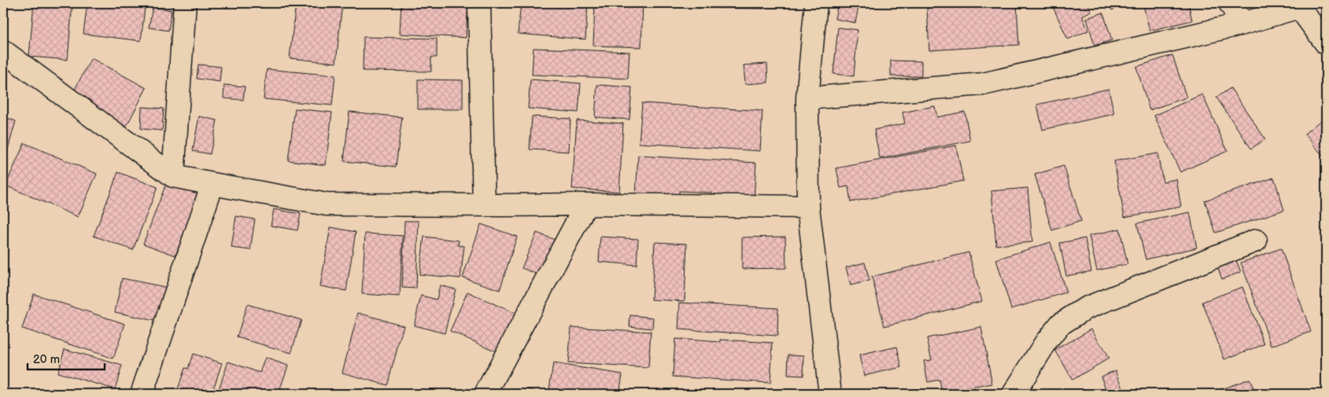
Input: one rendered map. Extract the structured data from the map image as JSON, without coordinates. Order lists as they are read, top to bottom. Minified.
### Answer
{"scale_bar":"20 m"}
